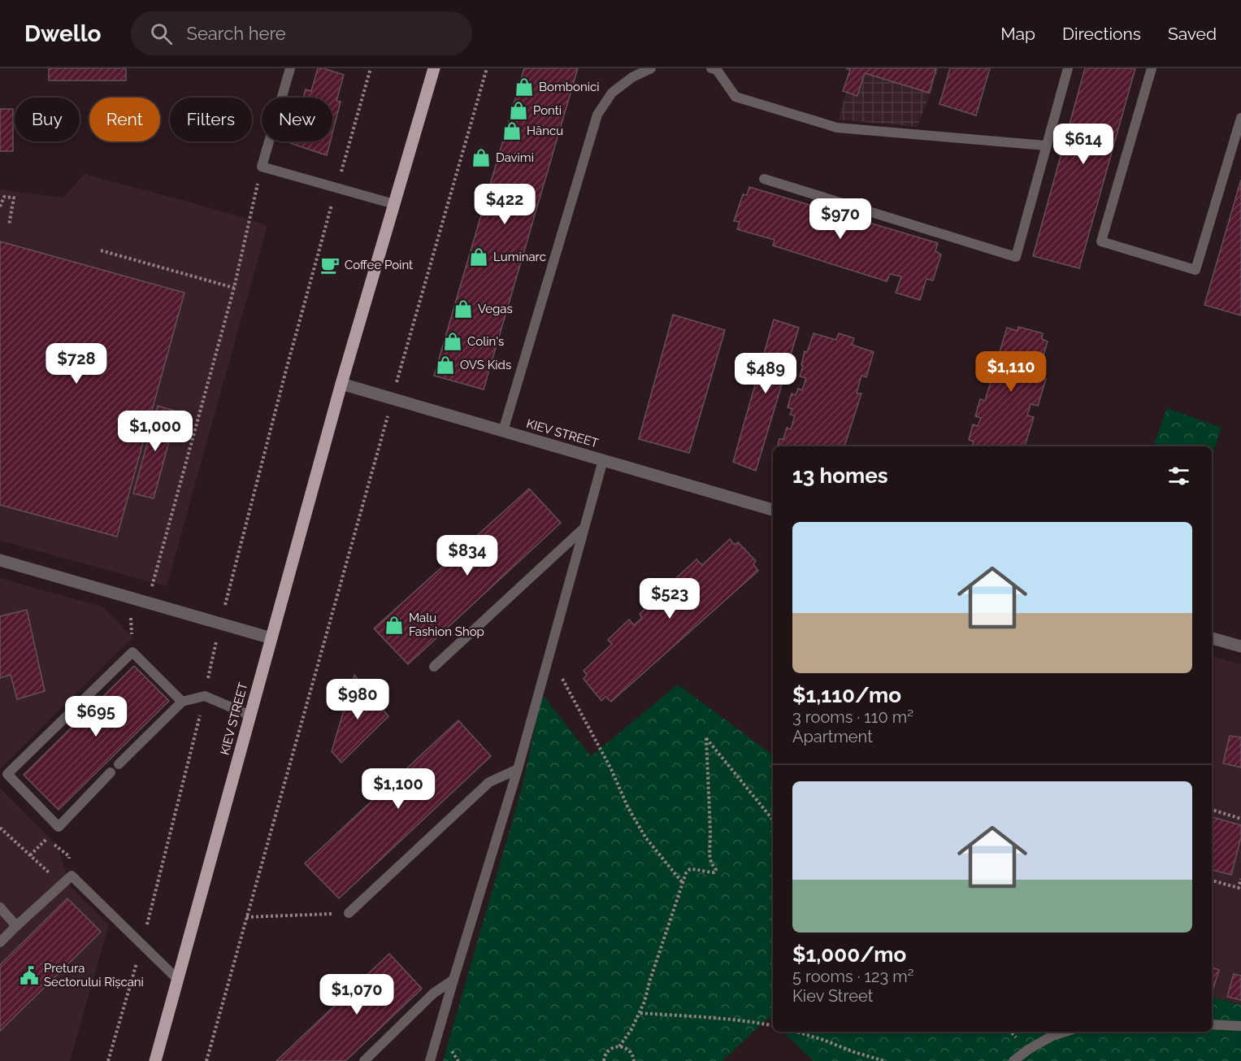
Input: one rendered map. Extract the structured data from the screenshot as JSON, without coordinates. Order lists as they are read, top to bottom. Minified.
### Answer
{"streets":{"main road":["KIEV STREET"]},"places":{"shop":["Bombonici","Ponti","Hâncu","Davimi","Luminarc","Vegas","Colin's","OVS Kids","Malu Fashion Shop"],"cafe":["Coffee Point"],"public building":["Pretura Sectorului Rîșcani"]},"page":{"header":"Dwello","search":"Search here","nav":["Map","Directions","Saved"],"chip":["Buy","Rent","Filters","New"],"price":["$614","$422","$970","$728","$1,110","$489","$1,000","$834","$523","$980","$695","$1,100","$1,070"],"heading":"13 homes","list":[{"name":"$1,110/mo","note":"3 rooms · 110 m² · Apartment"},{"name":"$1,000/mo","note":"5 rooms · 123 m² · Kiev Street"}]}}
